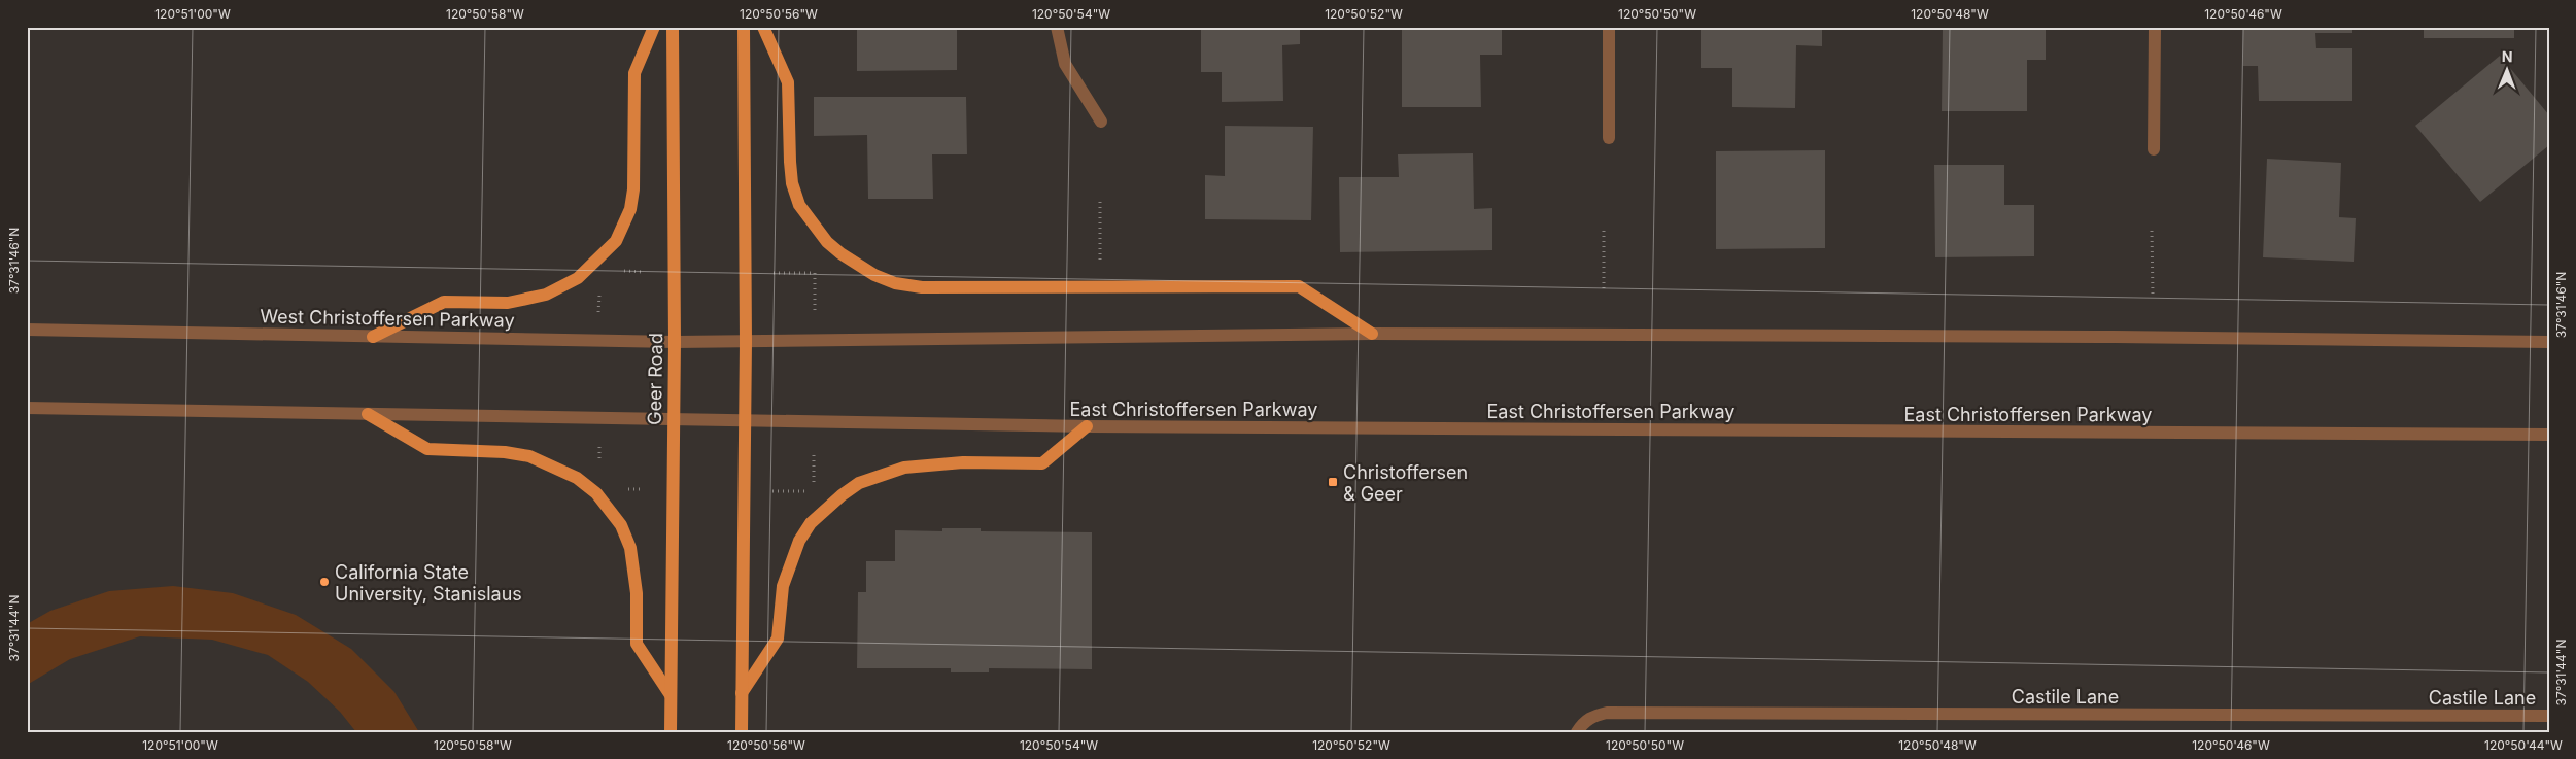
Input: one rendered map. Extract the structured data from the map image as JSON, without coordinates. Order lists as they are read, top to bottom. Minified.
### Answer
{"streets":{"main road":["Geer Road"],"street":["West Christoffersen Parkway","East Christoffersen Parkway","Castile Lane"]},"crossings":[["West Christoffersen Parkway","Geer Road"],["Geer Road","East Christoffersen Parkway"]],"places":{"transit":["Christoffersen & Geer"],"other":["California State University, Stanislaus"]},"north":"top","coordinates":["120°51'00\"W","120°50'58\"W","120°50'56\"W","120°50'54\"W","120°50'52\"W","120°50'50\"W","120°50'48\"W","120°50'46\"W","37°31'46\"N","37°31'44\"N","120°50'44\"W"]}
